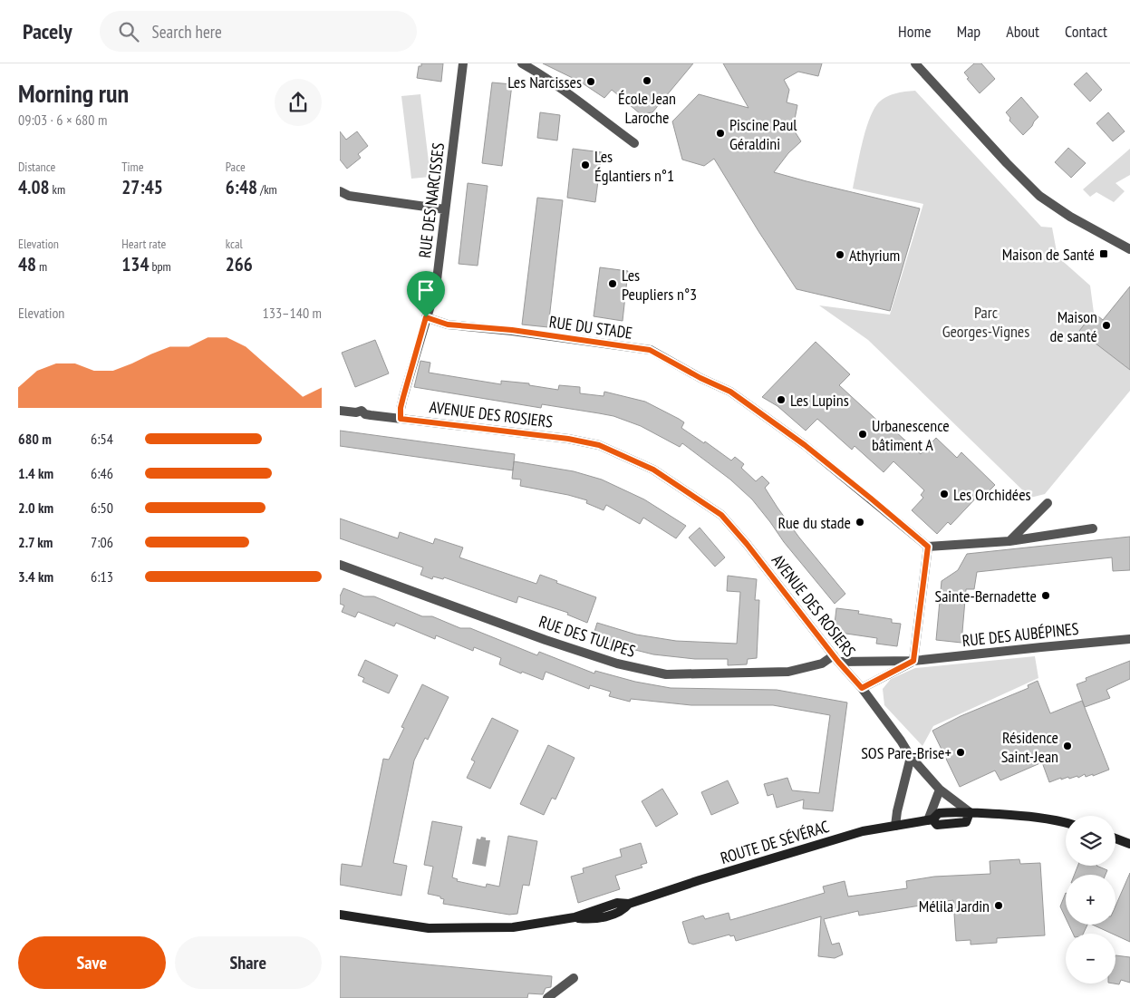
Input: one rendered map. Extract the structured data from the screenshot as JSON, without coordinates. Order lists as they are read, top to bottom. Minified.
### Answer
{"streets":{"main road":["ROUTE DE SÉVÉRAC"],"street":["RUE DES NARCISSES","RUE DU STADE","AVENUE DES ROSIERS","RUE DES AUBÉPINES","RUE DES TULIPES"]},"crossings":[["RUE DES NARCISSES","RUE DU STADE"],["RUE DES NARCISSES","AVENUE DES ROSIERS"],["AVENUE DES ROSIERS","RUE DES AUBÉPINES"],["AVENUE DES ROSIERS","RUE DES TULIPES"],["AVENUE DES ROSIERS","ROUTE DE SÉVÉRAC"],["RUE DES AUBÉPINES","RUE DES TULIPES"]],"parks":["Parc Georges-Vignes"],"places":{"other":["École Jean Laroche","Les Narcisses","Piscine Paul Géraldini","Les Églantiers n°1","Athyrium","Les Peupliers n°3","Maison de santé","Les Lupins","Urbanescence bâtiment A","Les Orchidées","Rue du stade","Sainte-Bernadette","Résidence Saint-Jean","SOS Pare-Brise+","Mélila Jardin"],"transit":["Maison de Santé"]},"page":{"header":"Pacely","search":"Search here","nav":["Home","Map","About","Contact"],"heading":["Morning run","09:03 · 6 × 680 m"],"stats":[["Distance","4.08 km"],["Time","27:45"],["Pace","6:48 /km"],["Elevation","48 m"],["Heart rate","134 bpm"],["kcal","266"]],"chart":["Elevation","133–140 m"],"list":[{"name":"680 m","note":"6:54"},{"name":"1.4 km","note":"6:46"},{"name":"2.0 km","note":"6:50"},{"name":"2.7 km","note":"7:06"},{"name":"3.4 km","note":"6:13"}],"map_buttons":["+","−"],"buttons":["Save","Share"]}}
